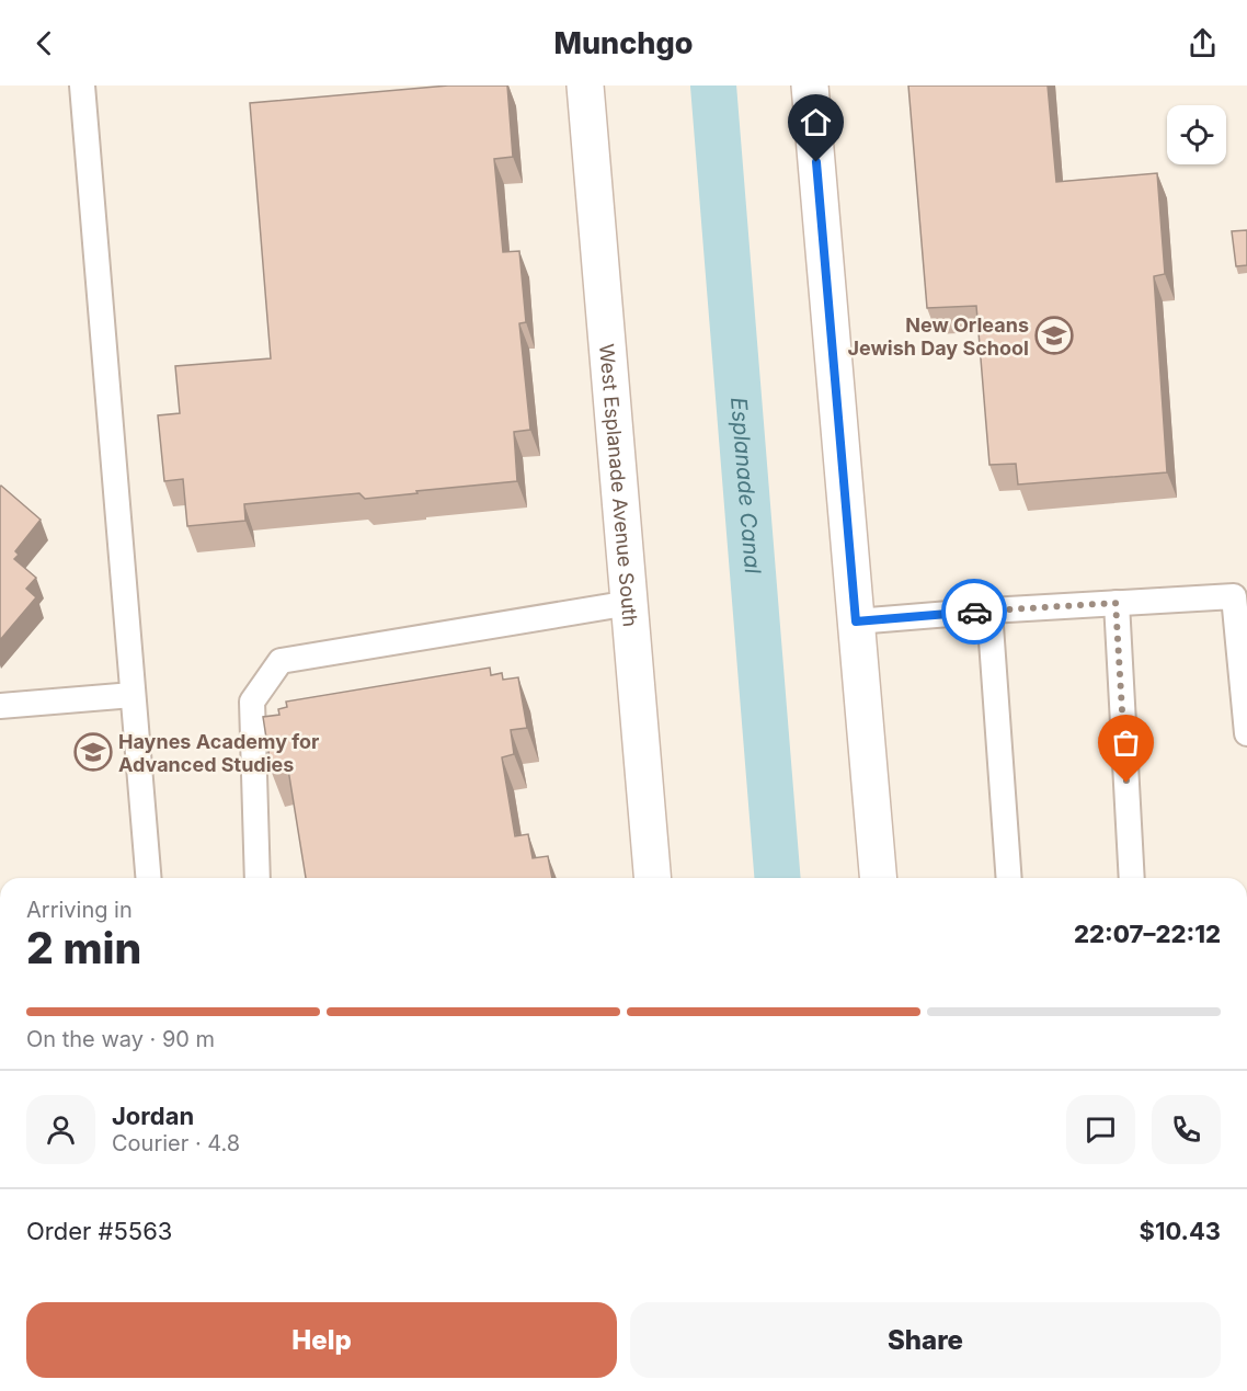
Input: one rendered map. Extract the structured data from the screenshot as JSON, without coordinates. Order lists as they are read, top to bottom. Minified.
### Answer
{"streets":{"main road":["West Esplanade Avenue South"]},"water":["Esplanade Canal"],"places":{"school or university":["New Orleans Jewish Day School","Haynes Academy for Advanced Studies"]},"page":{"header":"Munchgo","heading":["2 min","Arriving in","22:07–22:12"],"panel":["Jordan","Courier · 4.8","Order #5563","$10.43"],"bar":"On the way · 90 m","buttons":["Help","Share"]}}
